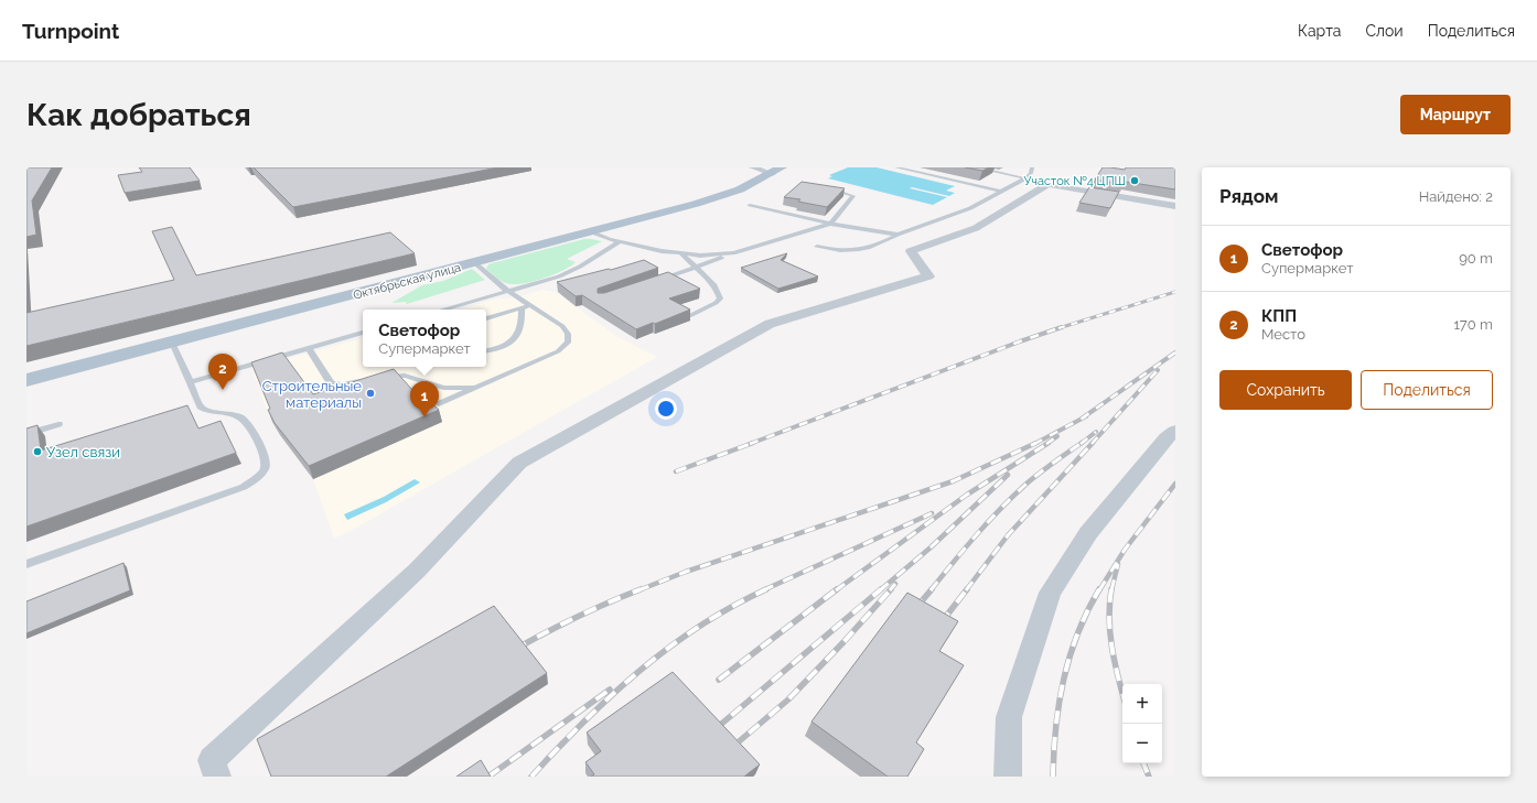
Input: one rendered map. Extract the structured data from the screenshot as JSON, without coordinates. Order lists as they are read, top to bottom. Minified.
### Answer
{"streets":{"main road":["Октябрьская улица"]},"places":["Участок №4 ЦПШ","Строительные материалы","Узел связи"],"page":{"header":"Turnpoint","nav":["Карта","Слои","Поделиться"],"buttons":["Маршрут",["Сохранить","Поделиться"]],"title":"Как добраться","heading":["Рядом","Найдено: 2"],"list":[{"mark":"1","name":"Светофор","note":"Супермаркет","value":"90 m"},{"mark":"2","name":"КПП","note":"Место","value":"170 m"}],"popup":["Светофор","Супермаркет"],"pins":["2","1"],"map_buttons":["+","−"]}}
